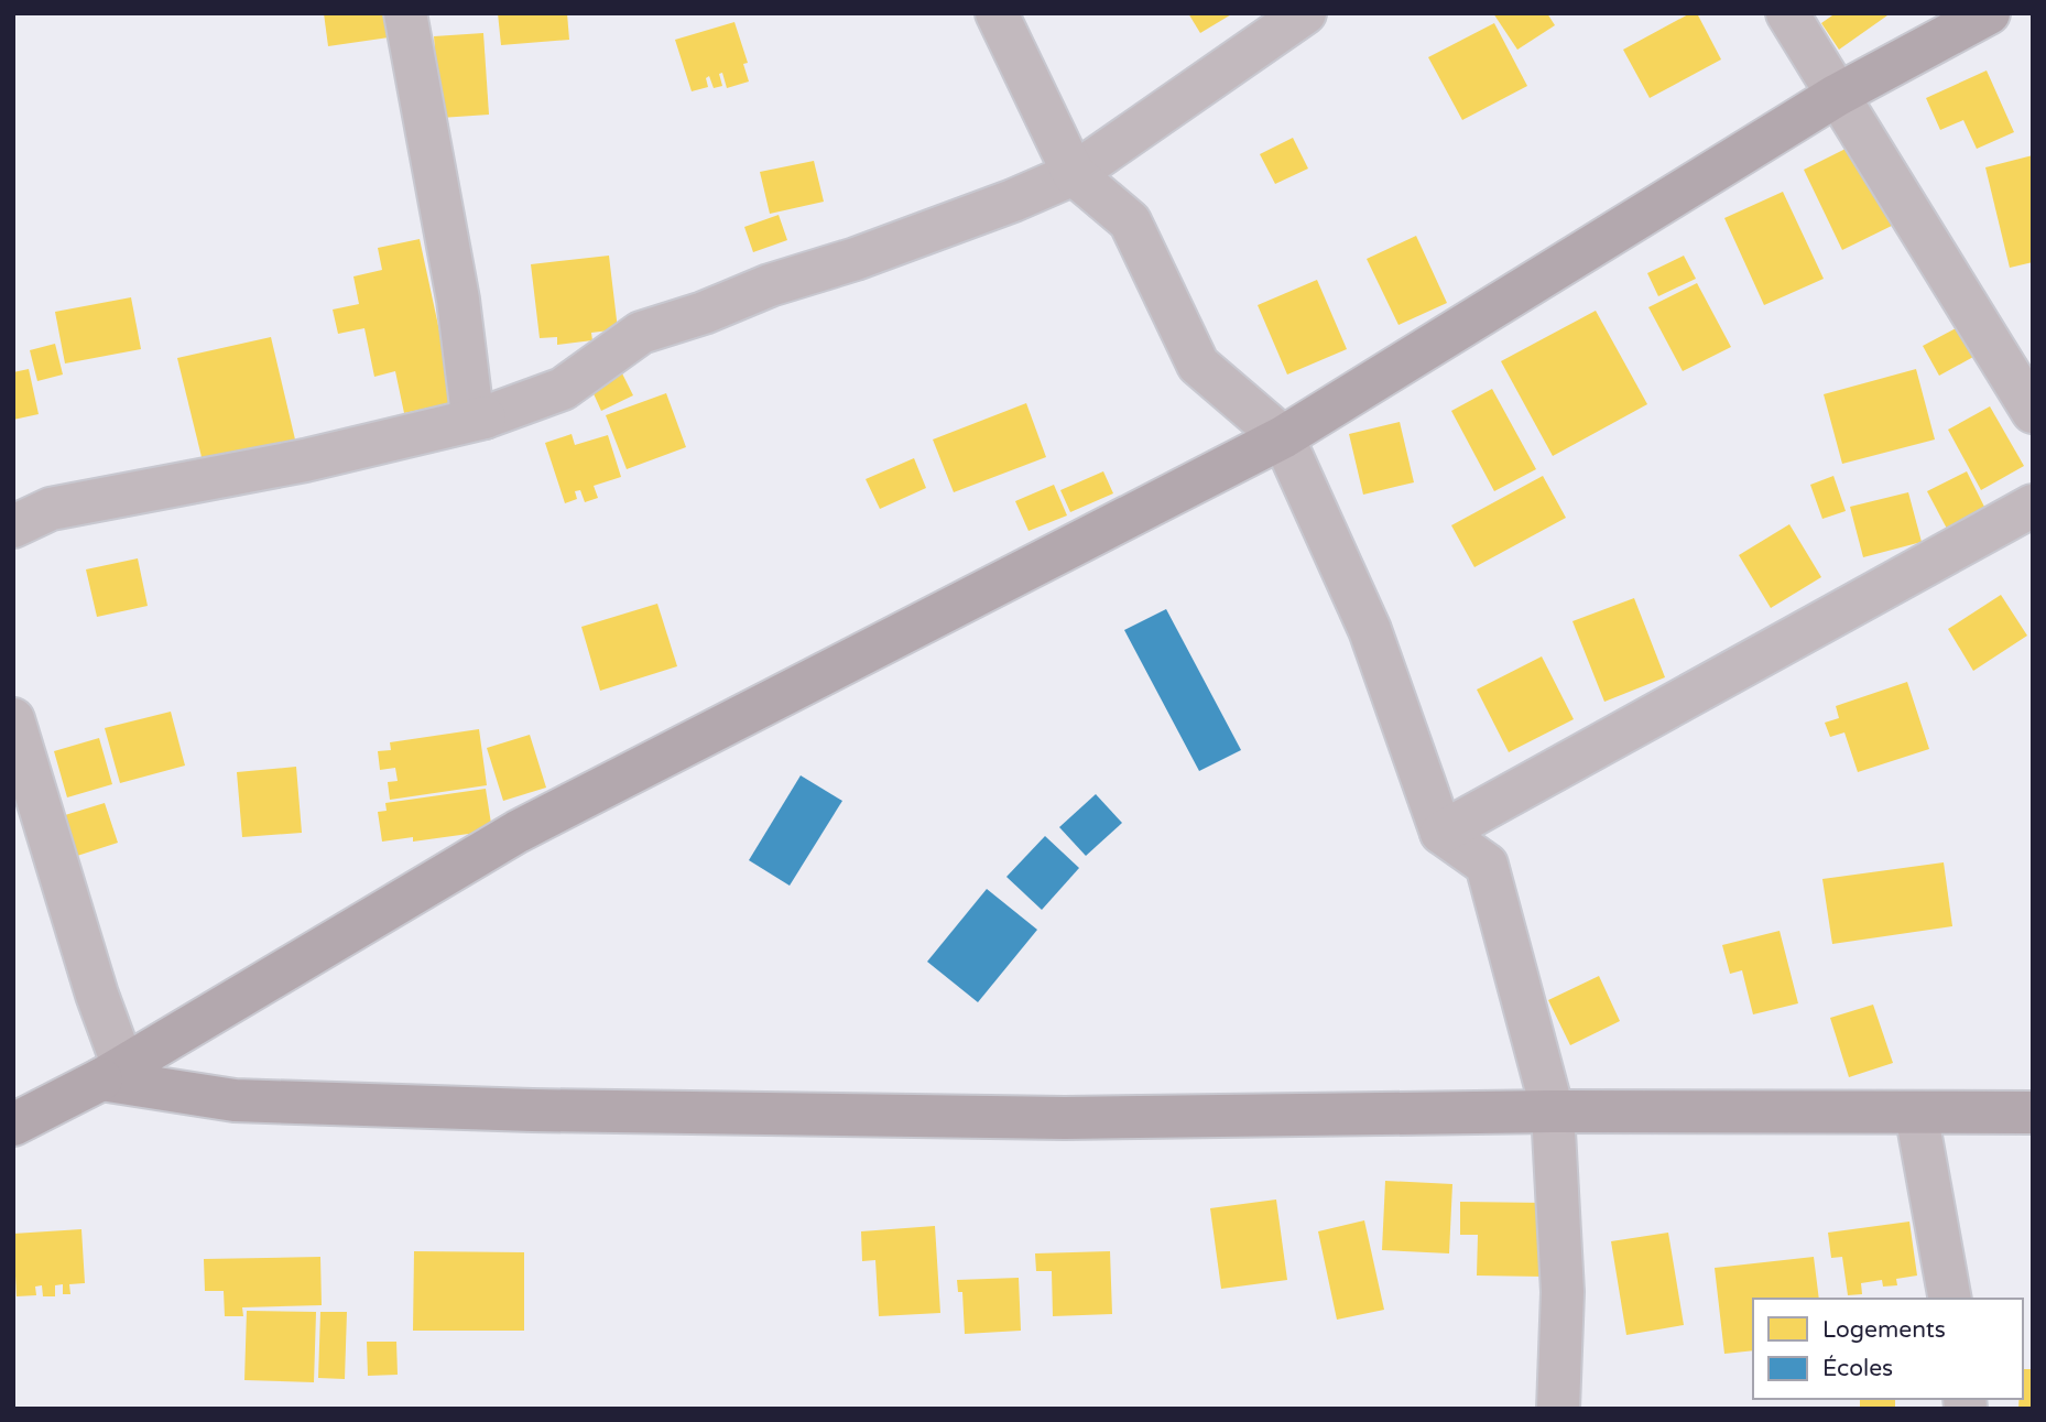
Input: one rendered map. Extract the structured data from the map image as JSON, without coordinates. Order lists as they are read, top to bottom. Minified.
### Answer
{"legend":["Logements","Écoles"]}
